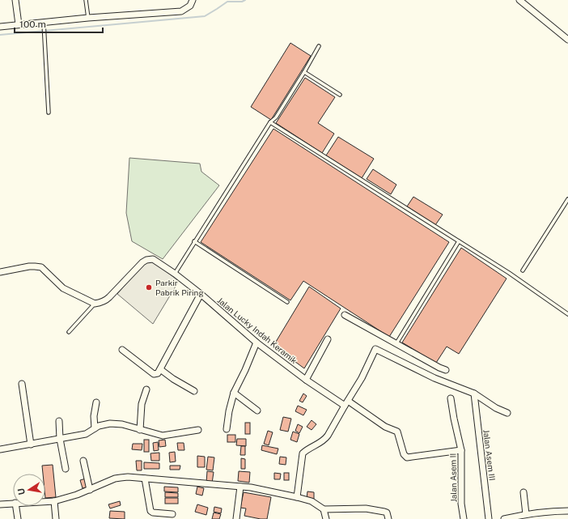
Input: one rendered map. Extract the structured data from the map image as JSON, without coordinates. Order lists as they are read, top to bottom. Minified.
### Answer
{"streets":{"street":["Jalan Lucky Indah Keramik","Jalan Asem III","Jalan Asem II"]},"crossings":[["Jalan Lucky Indah Keramik","Jalan Asem II"]],"places":["Parkir Pabrik Piring"],"scale_bar":"100 m","north":"left"}
